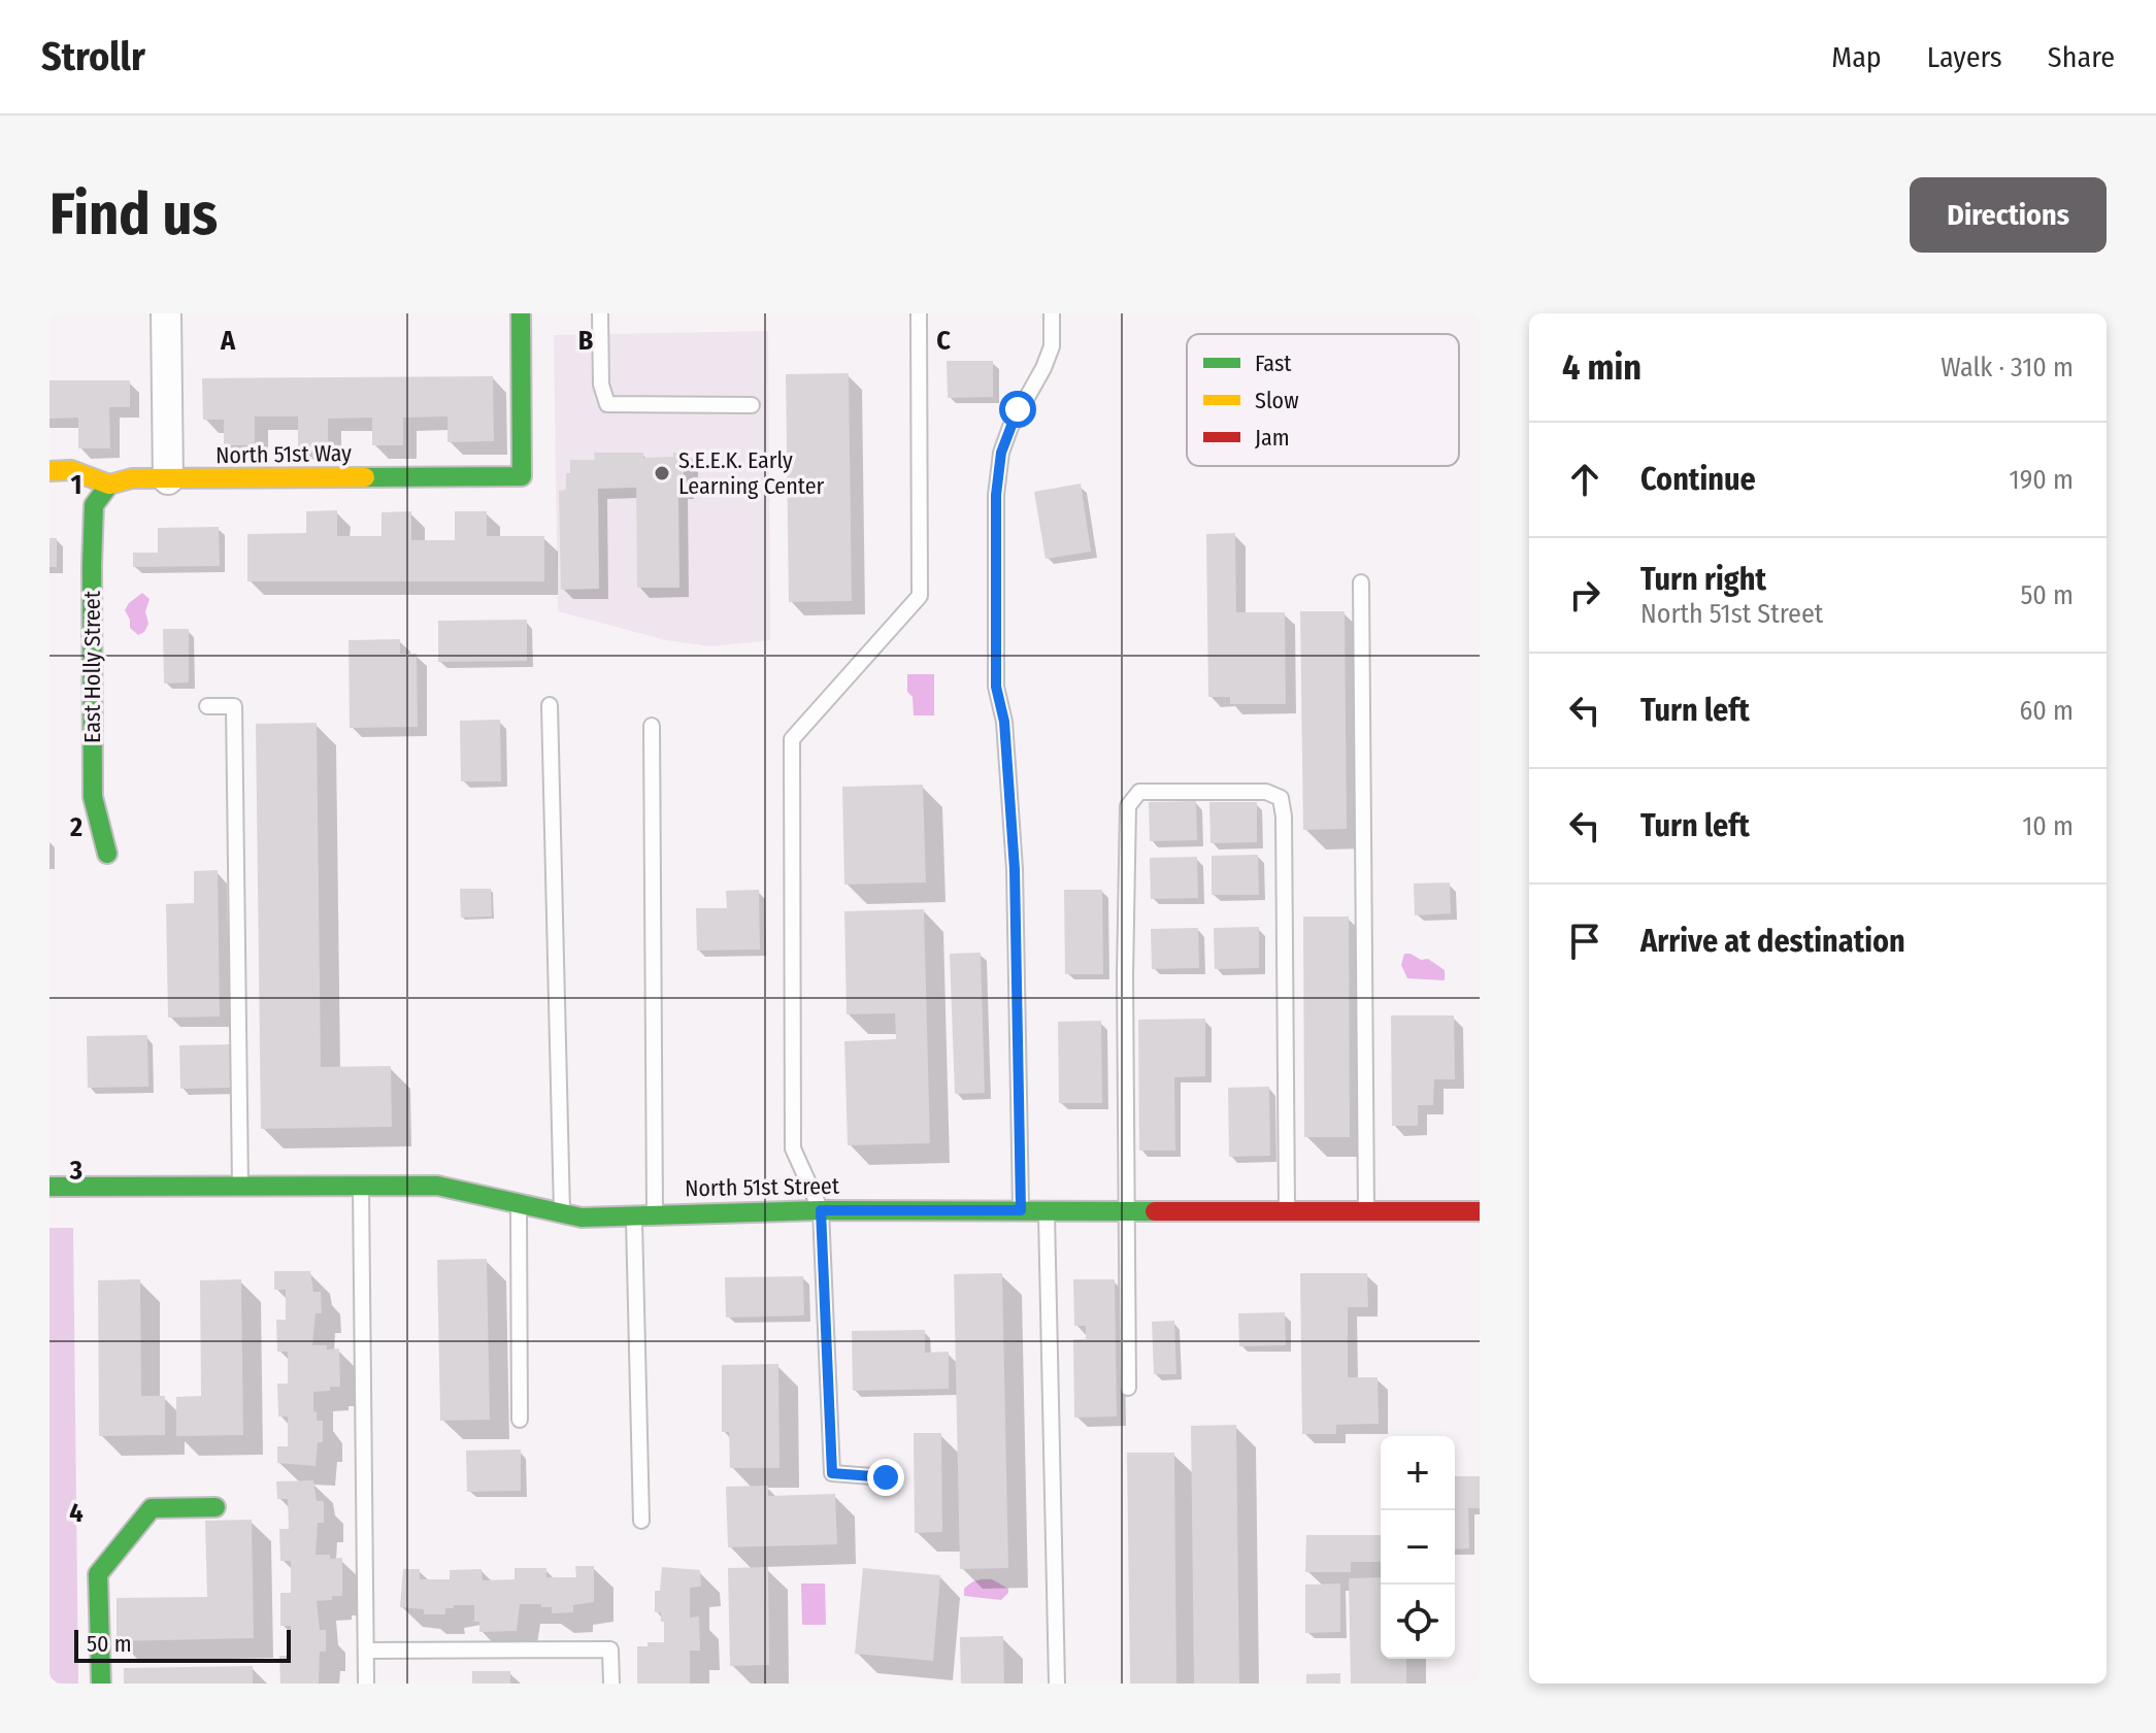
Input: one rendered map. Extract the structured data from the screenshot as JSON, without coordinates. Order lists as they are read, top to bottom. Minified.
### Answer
{"streets":{"street":["North 51st Way","East Holly Street","North 51st Street"]},"crossings":[["North 51st Way","East Holly Street"]],"places":["S.E.E.K. Early Learning Center"],"legend":["Fast","Slow","Jam"],"scale_bar":"50 m","page":{"header":"Strollr","nav":["Map","Layers","Share"],"buttons":"Directions","title":"Find us","heading":["4 min","Walk · 310 m"],"list":[["Continue","190 m"],["Turn right","North 51st Street","50 m"],["Turn left","60 m"],["Turn left","10 m"],"Arrive at destination"],"map_buttons":["+","−"],"scale":"50 m"},"grid":{"columns":["A","B","C"],"rows":["1","2","3","4"]}}
